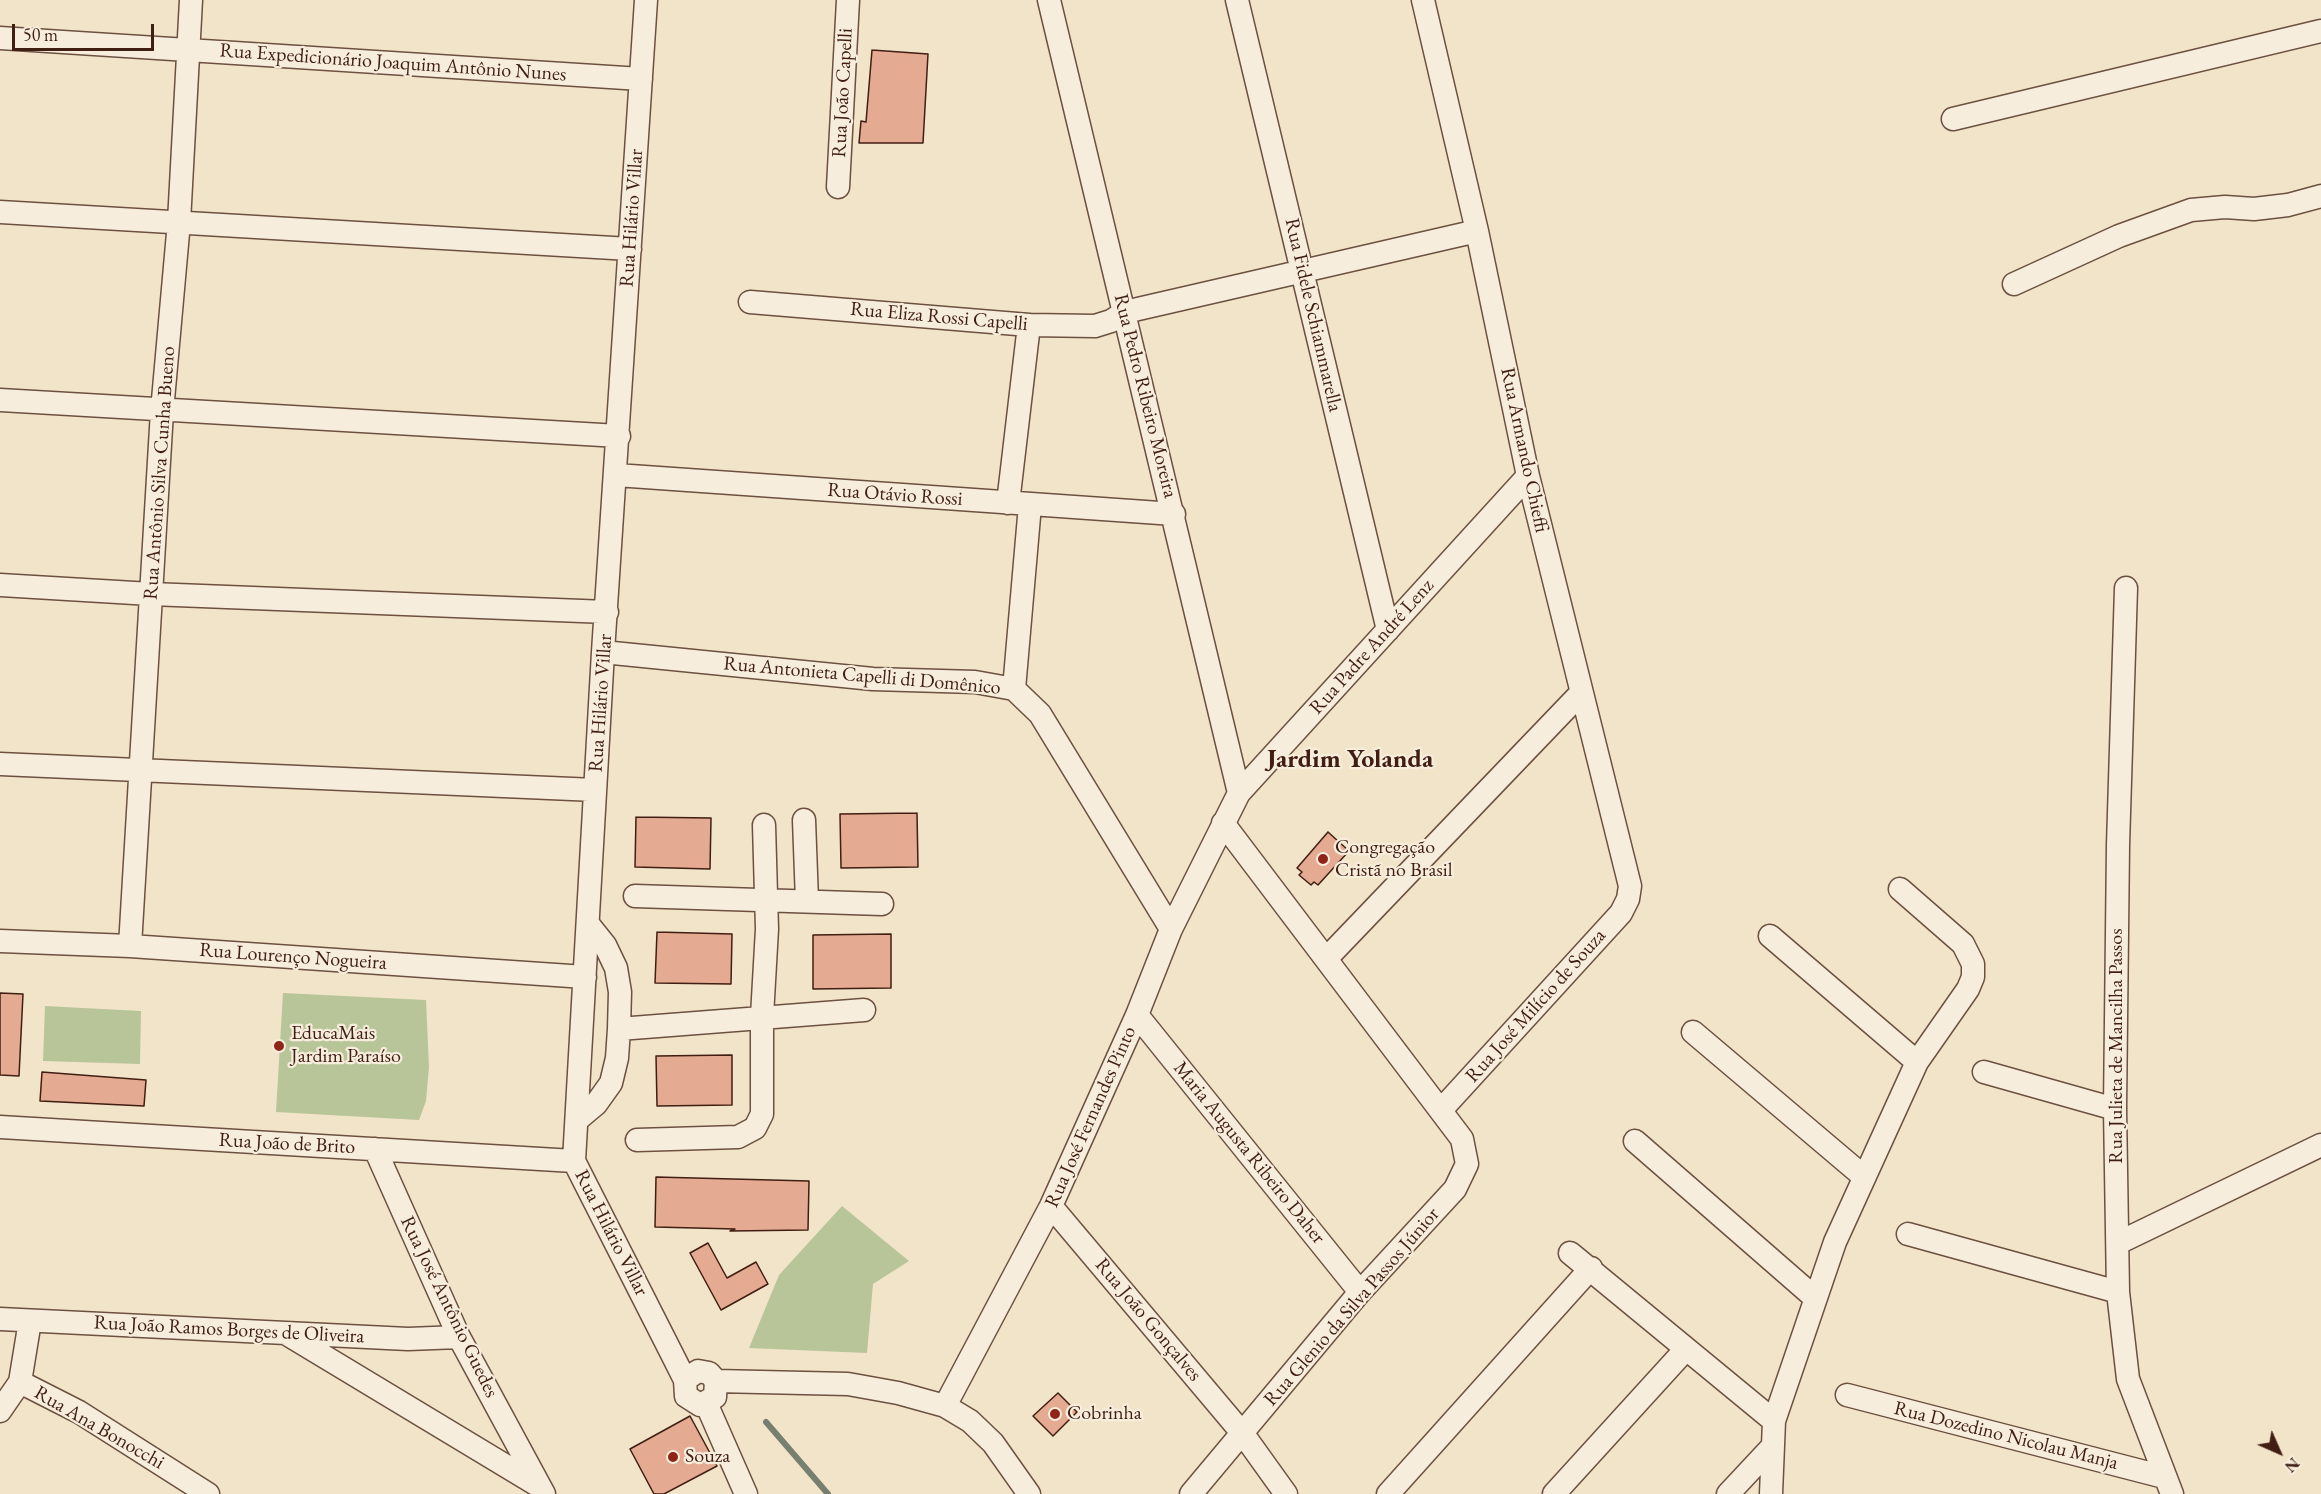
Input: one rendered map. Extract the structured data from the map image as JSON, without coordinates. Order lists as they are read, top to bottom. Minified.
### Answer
{"streets":{"street":["Rua Expedicionário Joaquim Antônio Nunes","Rua João Capelli","Rua Hilário Villar","Rua Fidele Schiammarella","Rua Eliza Rossi Capelli","Rua Pedro Ribeiro Moreira","Rua Armando Chieffi","Rua Antônio Silva Cunha Bueno","Rua Otávio Rossi","Rua Padre André Lenz","Rua Antonieta Capelli di Domênico","Rua Lourenço Nogueira","Rua José Milício de Souza","Rua Julieta de Mancilha Passos","Rua José Fernandes Pinto","Rua João de Brito","Maria Augusta Ribeiro Daher","Rua José Antônio Guedes","Rua Glenio da Silva Passos Júnior","Rua João Gonçalves","Rua João Ramos Borges de Oliveira","Rua Ana Bonocchi","Rua Dozedino Nicolau Manja"]},"crossings":[["Rua Expedicionário Joaquim Antônio Nunes","Rua Hilário Villar"],["Rua Expedicionário Joaquim Antônio Nunes","Rua Antônio Silva Cunha Bueno"],["Rua Hilário Villar","Rua Otávio Rossi"],["Rua Hilário Villar","Rua Antonieta Capelli di Domênico"],["Rua Hilário Villar","Rua Lourenço Nogueira"],["Rua Hilário Villar","Rua João de Brito"],["Rua Fidele Schiammarella","Rua Eliza Rossi Capelli"],["Rua Fidele Schiammarella","Rua Padre André Lenz"],["Rua Eliza Rossi Capelli","Rua Pedro Ribeiro Moreira"],["Rua Eliza Rossi Capelli","Rua Armando Chieffi"],["Rua Pedro Ribeiro Moreira","Rua Otávio Rossi"],["Rua Pedro Ribeiro Moreira","Rua Padre André Lenz"],["Rua Armando Chieffi","Rua Padre André Lenz"],["Rua Armando Chieffi","Rua José Milício de Souza"],["Rua Antônio Silva Cunha Bueno","Rua Lourenço Nogueira"],["Rua Padre André Lenz","Rua José Fernandes Pinto"],["Rua Padre André Lenz","Rua Glenio da Silva Passos Júnior"],["Rua Antonieta Capelli di Domênico","Rua José Fernandes Pinto"],["Rua José Milício de Souza","Rua Glenio da Silva Passos Júnior"],["Rua Julieta de Mancilha Passos","Rua Dozedino Nicolau Manja"],["Rua José Fernandes Pinto","Maria Augusta Ribeiro Daher"],["Rua José Fernandes Pinto","Rua Glenio da Silva Passos Júnior"],["Rua José Fernandes Pinto","Rua João Gonçalves"],["Rua João de Brito","Rua José Antônio Guedes"],["Maria Augusta Ribeiro Daher","Rua Glenio da Silva Passos Júnior"],["Rua José Antônio Guedes","Rua João Ramos Borges de Oliveira"],["Rua Glenio da Silva Passos Júnior","Rua João Gonçalves"]],"districts":["Jardim Yolanda"],"places":["Congregação Cristã no Brasil","EducaMais Jardim Paraíso","Cobrinha","Souza"],"scale_bar":"50 m","north":"bottom right"}
